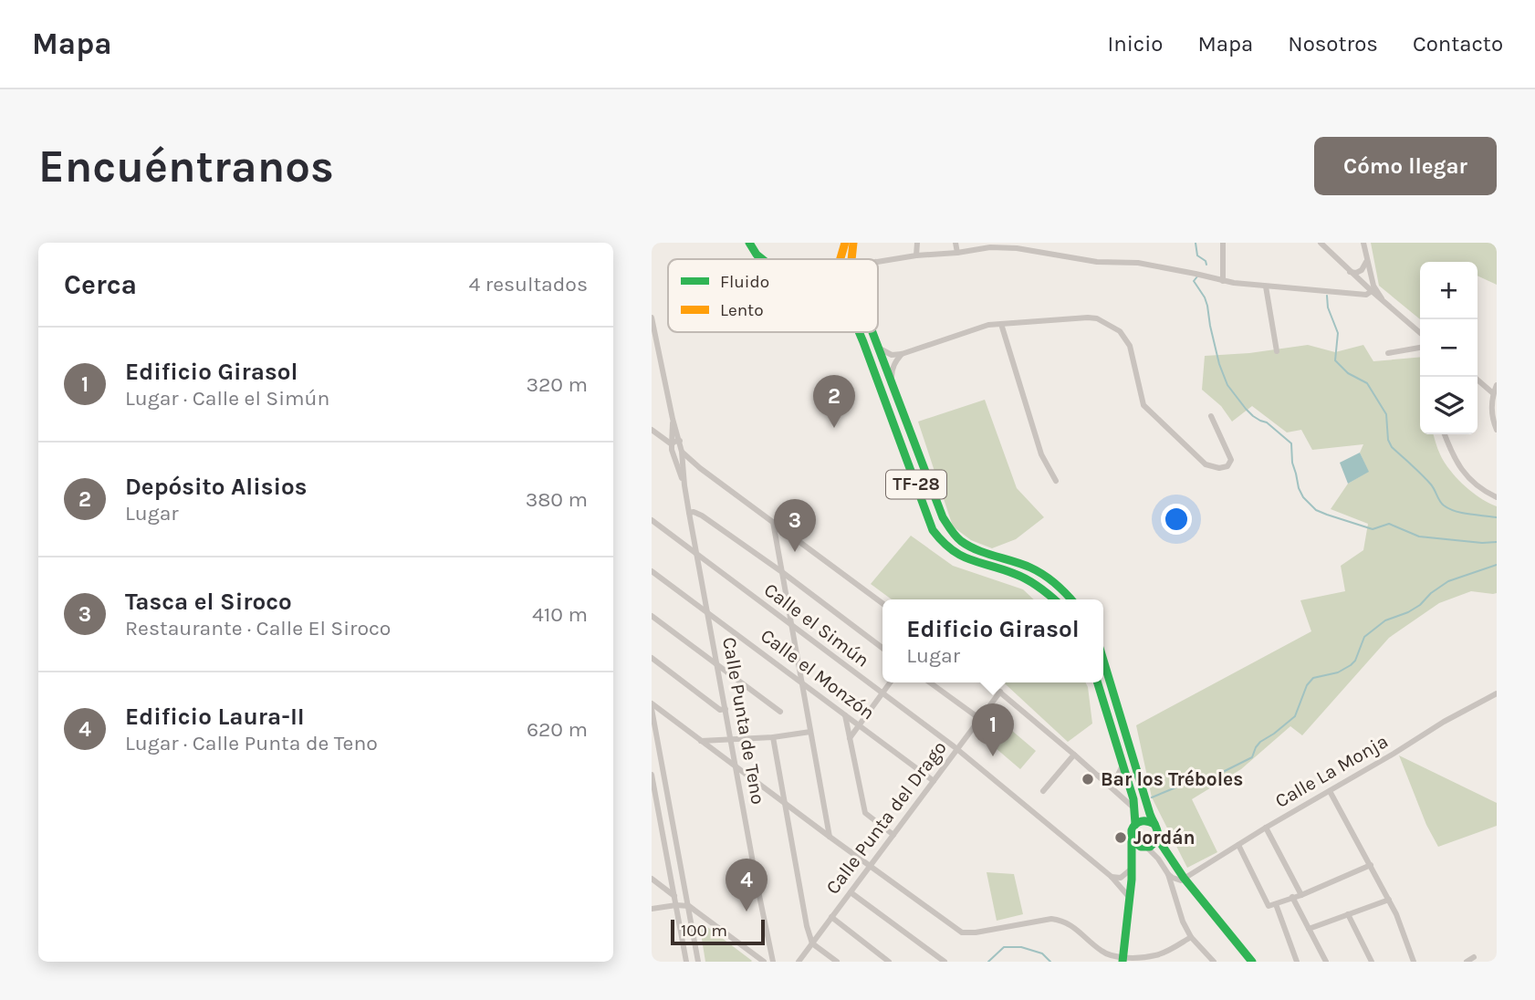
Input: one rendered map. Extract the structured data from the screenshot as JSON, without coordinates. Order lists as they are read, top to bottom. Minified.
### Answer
{"streets":{"main road":["TF-28"],"street":["Calle el Simún","Calle el Monzón","Calle Punta de Teno","Calle La Monja","Calle Punta del Drago"]},"crossings":[["Calle el Simún","Calle Punta de Teno"],["Calle el Simún","Calle Punta del Drago"],["Calle el Monzón","Calle Punta de Teno"],["Calle el Monzón","Calle Punta del Drago"]],"places":["Bar los Tréboles","Jordán"],"legend":["Fluido","Lento"],"scale_bar":"100 m","page":{"header":"Mapa","nav":["Inicio","Mapa","Nosotros","Contacto"],"buttons":"Cómo llegar","title":"Encuéntranos","heading":["Cerca","4 resultados"],"map_buttons":["+","−"],"list":[{"mark":"1","name":"Edificio Girasol","note":"Lugar · Calle el Simún","value":"320 m"},{"mark":"2","name":"Depósito Alisios","note":"Lugar","value":"380 m"},{"mark":"3","name":"Tasca el Siroco","note":"Restaurante · Calle El Siroco","value":"410 m"},{"mark":"4","name":"Edificio Laura-II","note":"Lugar · Calle Punta de Teno","value":"620 m"}],"pins":["2","3","1","4"],"popup":["Edificio Girasol","Lugar"],"scale":"100 m"}}
